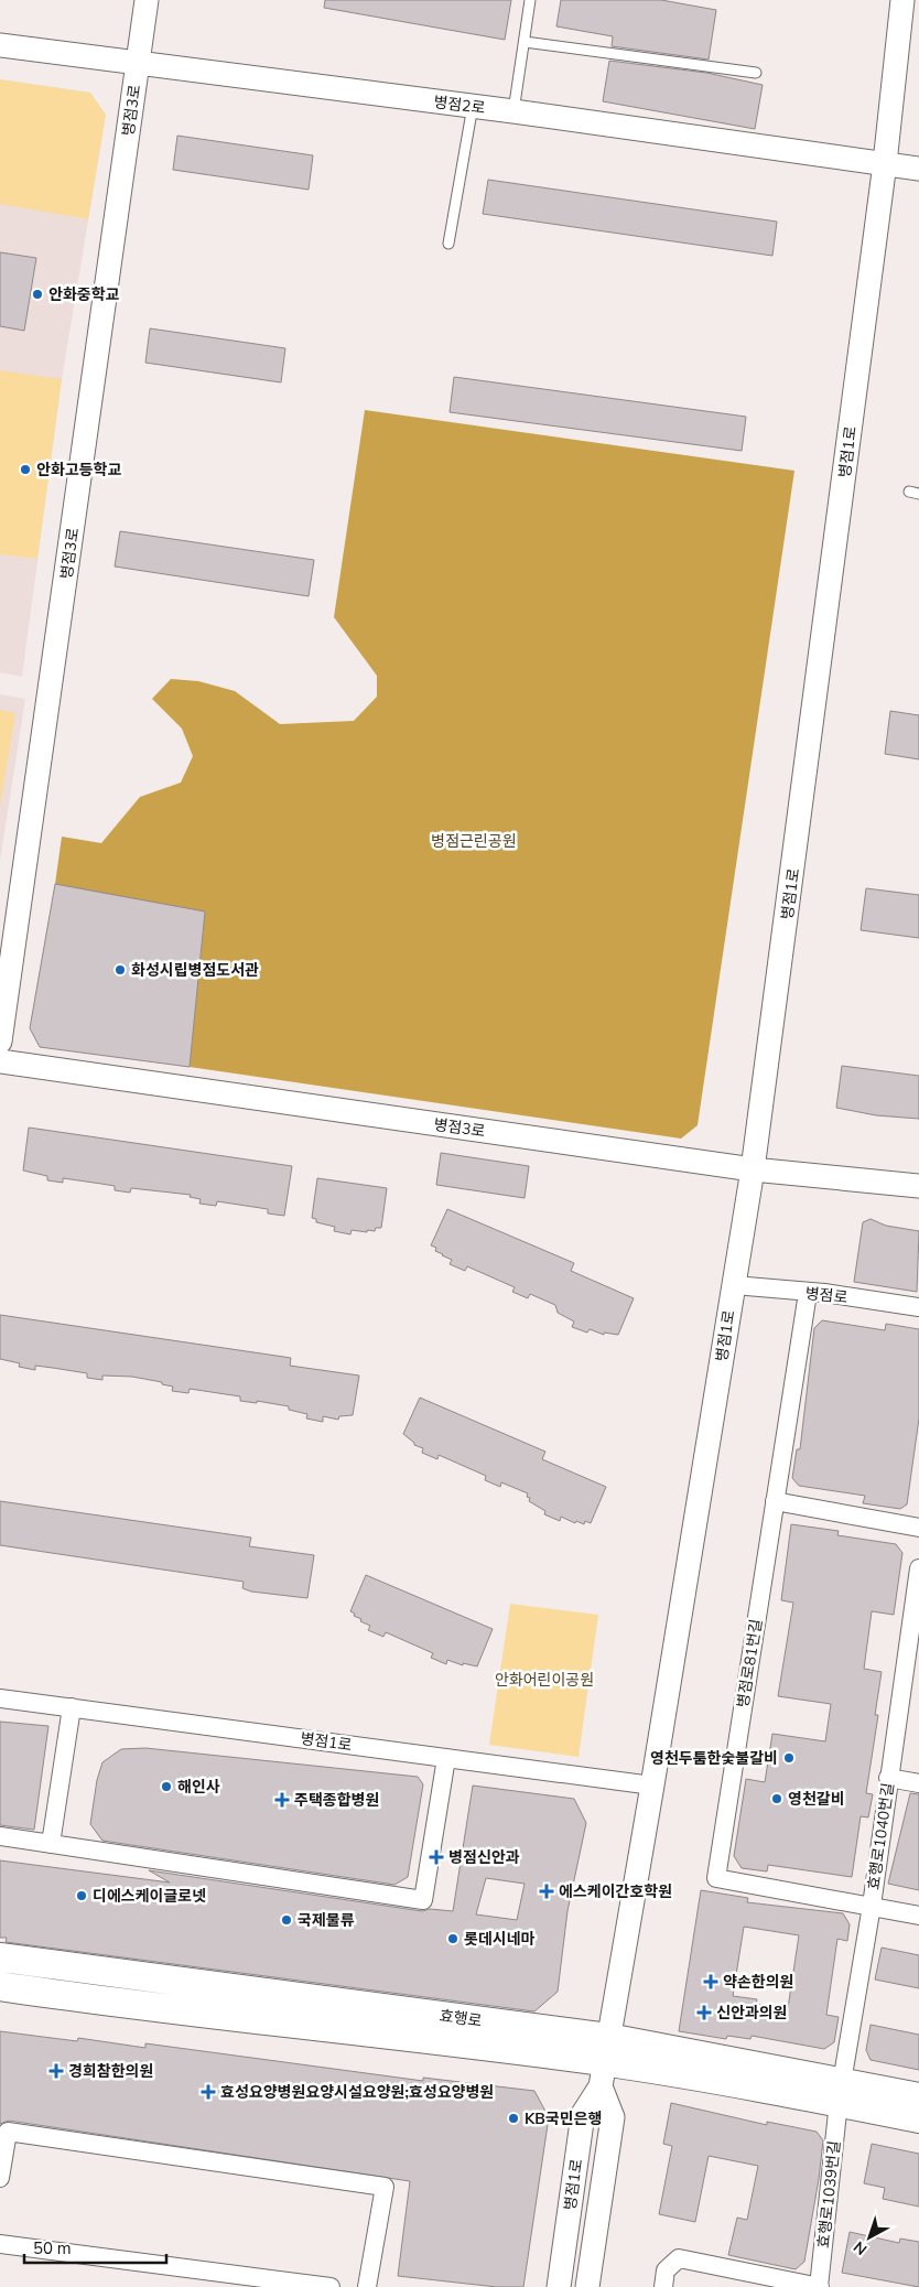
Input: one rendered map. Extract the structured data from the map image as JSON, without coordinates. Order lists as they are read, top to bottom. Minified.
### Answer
{"streets":{"main road":["효행로"],"street":["병점2로","병점3로","병점1로","병점로","병점로81번길","효행로1040번길","효행로1039번길"]},"crossings":[["병점2로","병점3로"],["병점2로","병점1로"],["병점3로","병점1로"],["병점1로","병점로"],["병점1로","효행로"],["병점로","병점로81번길"],["병점로81번길","효행로1040번길"],["효행로1040번길","효행로"],["효행로1040번길","효행로1039번길"],["효행로","효행로1039번길"]],"parks":["병점근린공원","안화어린이공원"],"places":{"other":["안화중학교","안화고등학교","화성시립병점도서관","영천두툼한숯불갈비","해인사","영천갈비","디에스케이글로넷","국제물류","롯데시네마","KB국민은행"],"health":["주택종합병원","병점신안과","에스케이간호학원","약손한의원","신안과의원","경희참한의원","효성요양병원요양시설요양원;효성요양병원"]},"scale_bar":"50 m","north":"bottom left"}
